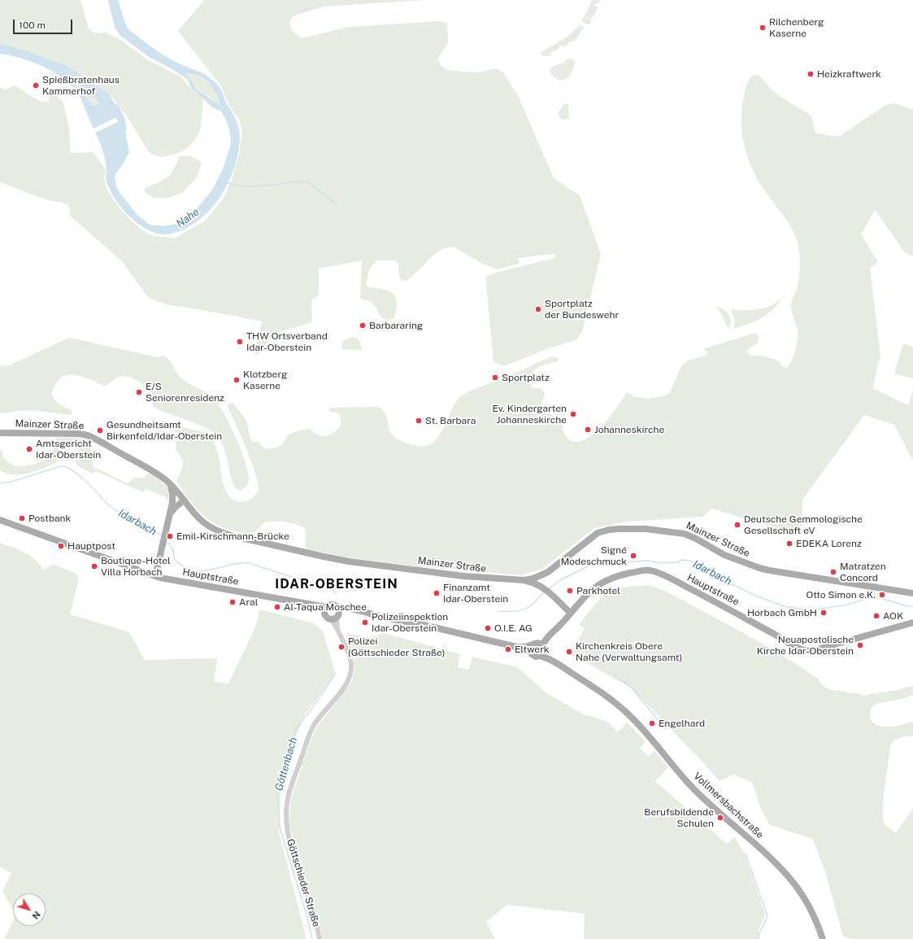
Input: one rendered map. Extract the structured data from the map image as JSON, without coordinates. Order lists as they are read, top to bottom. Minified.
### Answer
{"streets":{"main road":["Mainzer Straße","Hauptstraße","Vollmersbachstraße"],"street":["Göttschieder Straße"]},"crossings":[["Hauptstraße","Vollmersbachstraße"],["Hauptstraße","Göttschieder Straße"]],"districts":["IDAR-OBERSTEIN"],"water":["Nahe","Idarbach","Göttenbach"],"places":["Rilchenberg Kaserne","Heizkraftwerk","Spießbratenhaus Kammerhof","Sportplatz der Bundeswehr","Barbararing","THW Ortsverband Idar-Oberstein","Sportplatz","Klotzberg Kaserne","E/S Seniorenresidenz","Ev. Kindergarten Johanneskirche","St. Barbara","Johanneskirche","Gesundheitsamt Birkenfeld/Idar-Oberstein","Amtsgericht Idar-Oberstein","Postbank","Deutsche Gemmologische Gesellschaft eV","Emil-Kirschmann-Brücke","EDEKA Lorenz","Hauptpost","Signé Modeschmuck","Boutique-Hotel Villa Horbach","Matratzen Concord","Parkhotel","Finanzamt Idar-Oberstein","Otto Simon e.K.","Aral","Al-Taqua Moschee","Horbach GmbH","AOK","Polizeiinspektion Idar-Oberstein","O.I.E. AG","Neuapostolische Kirche Idar-Oberstein","Polizei (Göttschieder Straße)","Eltwerk","Kirchenkreis Obere Nahe (Verwaltungsamt)","Engelhard","Berufsbildende Schulen"],"scale_bar":"100 m","north":"bottom right"}
